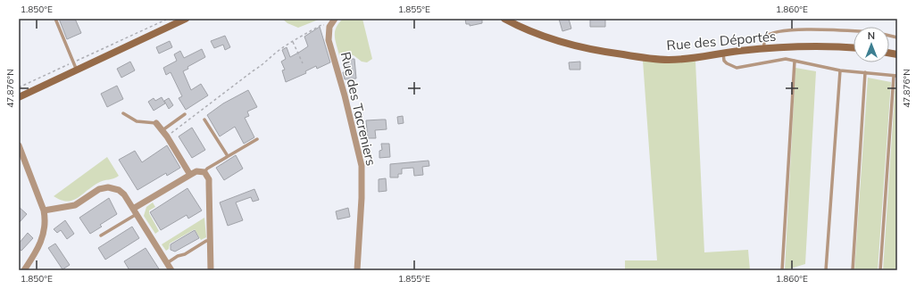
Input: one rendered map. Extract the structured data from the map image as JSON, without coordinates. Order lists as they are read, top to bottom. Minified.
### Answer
{"streets":{"street":["Rue des Déportés","Rue des Tacreniers"]},"north":"top","coordinates":["1.850°E","1.855°E","1.860°E","47.876°N"]}
